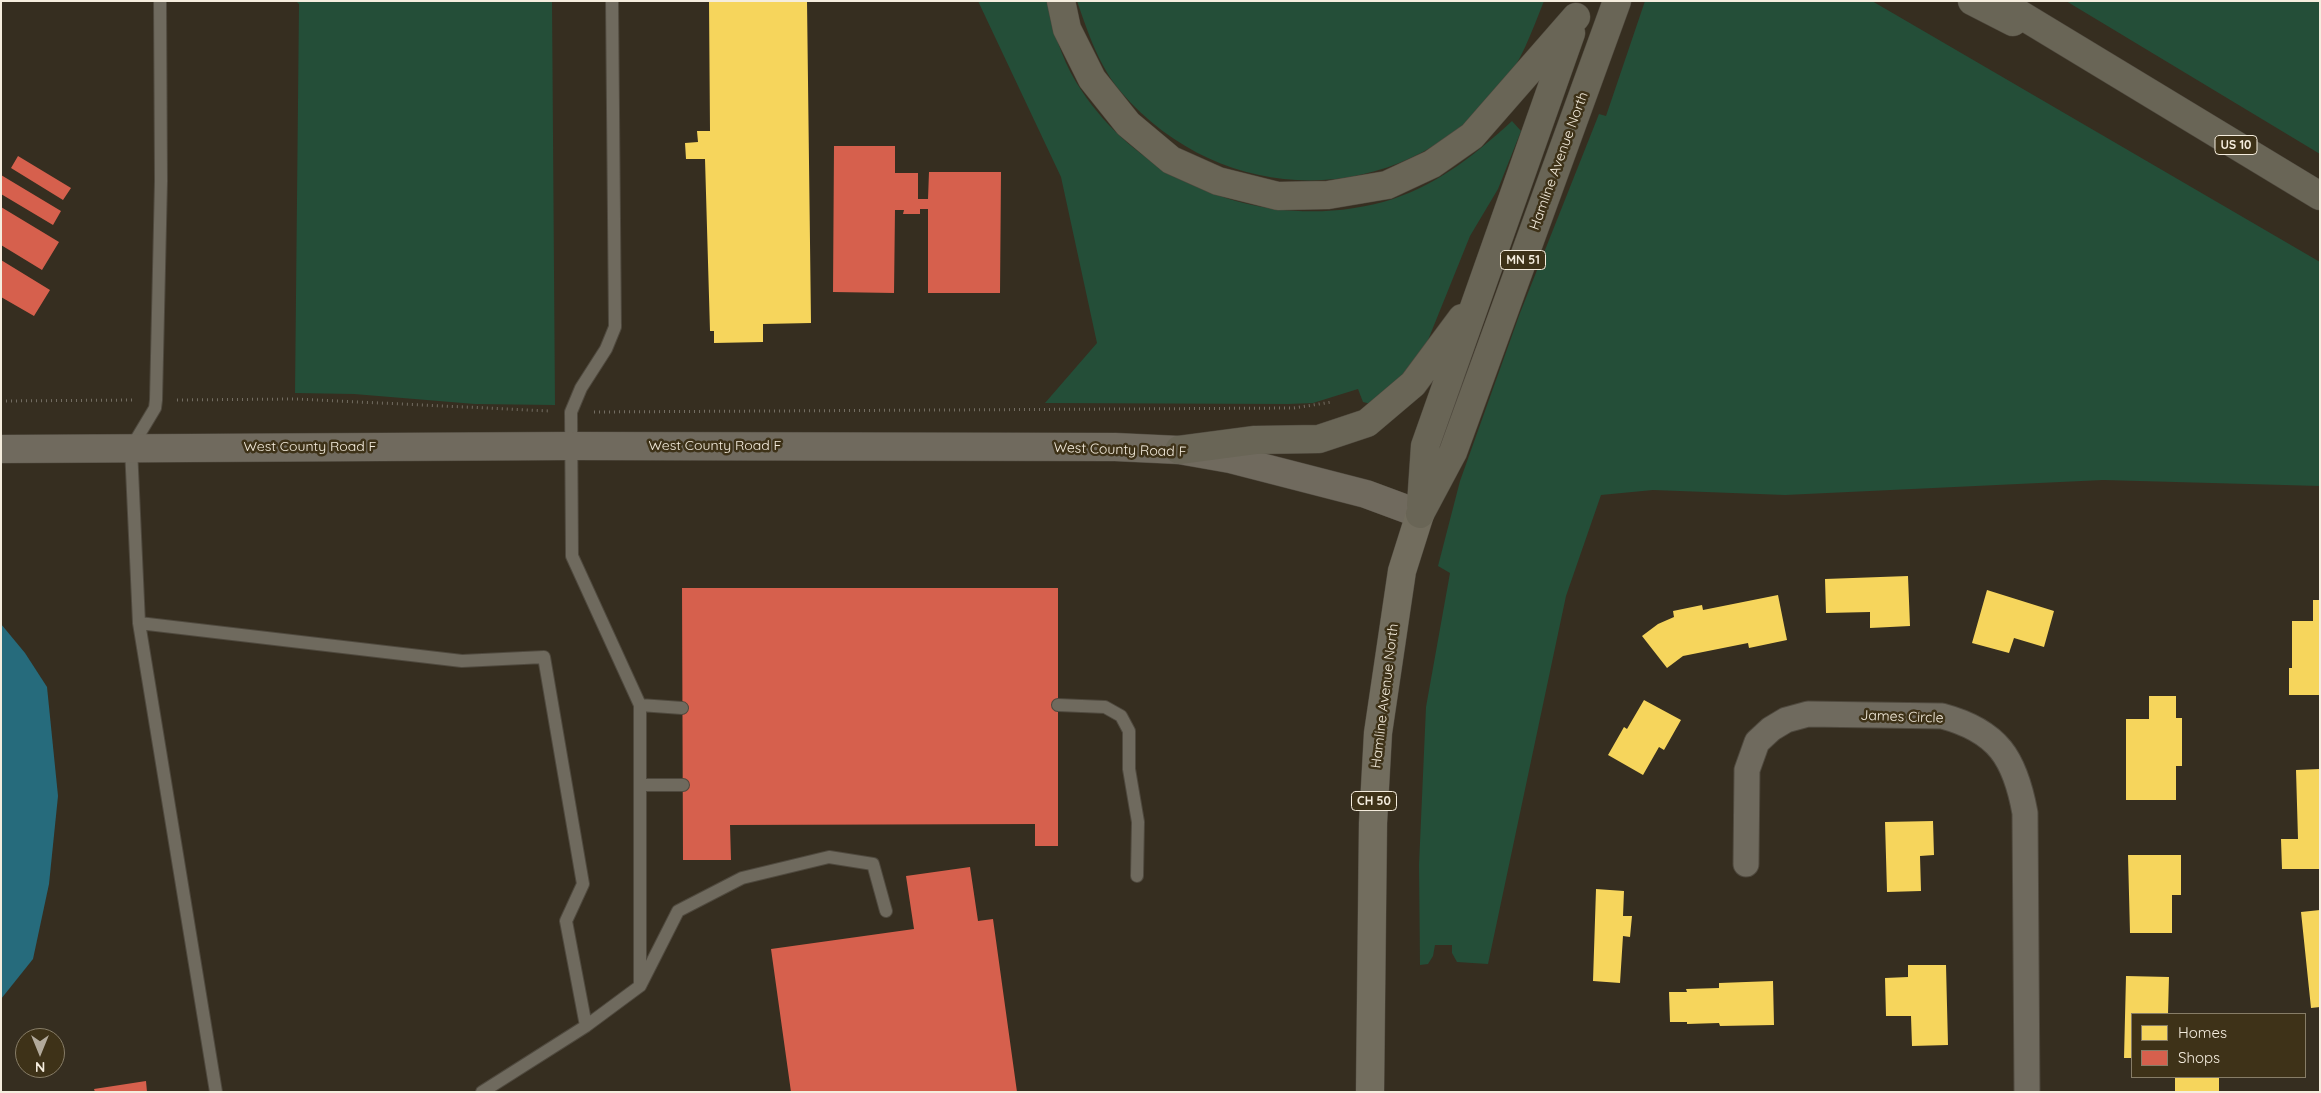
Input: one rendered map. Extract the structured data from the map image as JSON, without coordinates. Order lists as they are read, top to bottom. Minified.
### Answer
{"streets":{"highway":["US 10","Hamline Avenue North","MN 51"],"main road":["CH 50"],"street":["West County Road F","James Circle"]},"crossings":[["Hamline Avenue North","West County Road F"]],"legend":["Homes","Shops"],"north":"bottom"}
